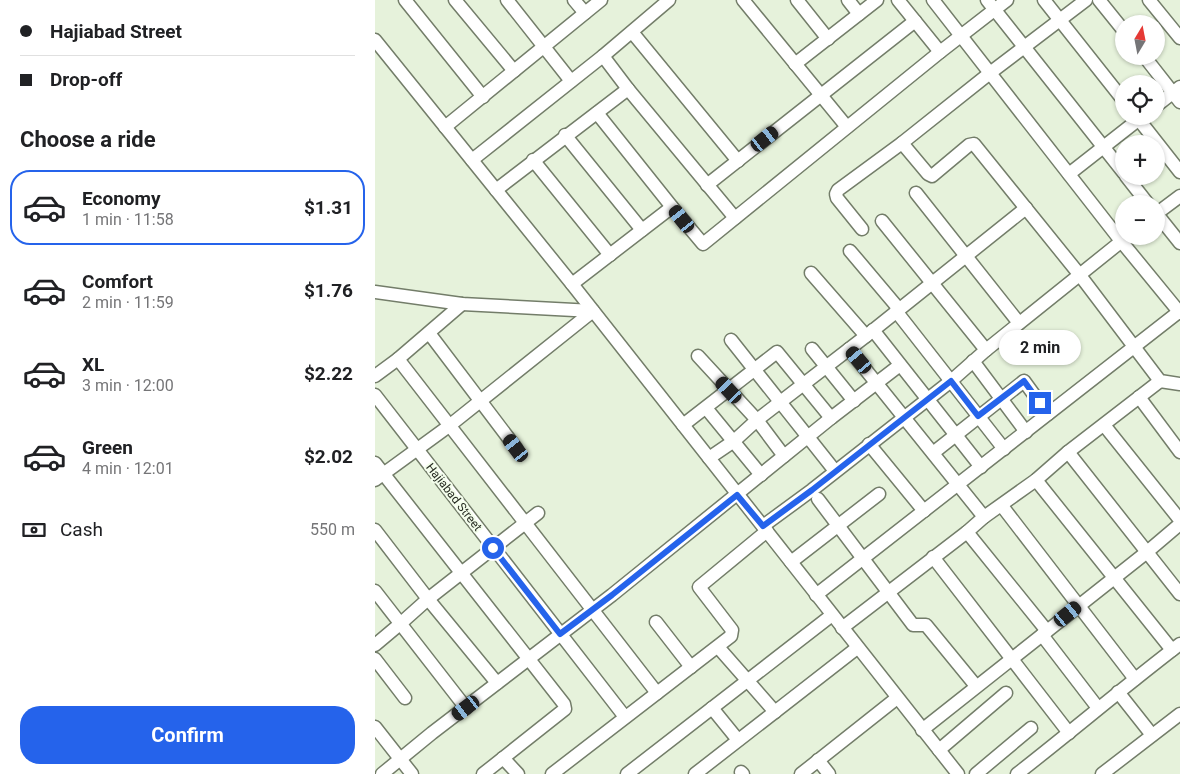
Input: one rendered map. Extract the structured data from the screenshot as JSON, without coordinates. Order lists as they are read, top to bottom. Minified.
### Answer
{"streets":{"street":["Hajiabad Street"]},"north":"top","page":{"banner":["Hajiabad Street","Drop-off"],"map_buttons":["+","−"],"heading":"Choose a ride","list":[{"name":"Economy","note":"1 min · 11:58","value":"$1.31"},{"name":"Comfort","note":"2 min · 11:59","value":"$1.76"},{"name":"XL","note":"3 min · 12:00","value":"$2.22"},{"name":"Green","note":"4 min · 12:01","value":"$2.02"}],"bubble":"2 min","pay":["Cash","550 m"],"buttons":"Confirm"}}
